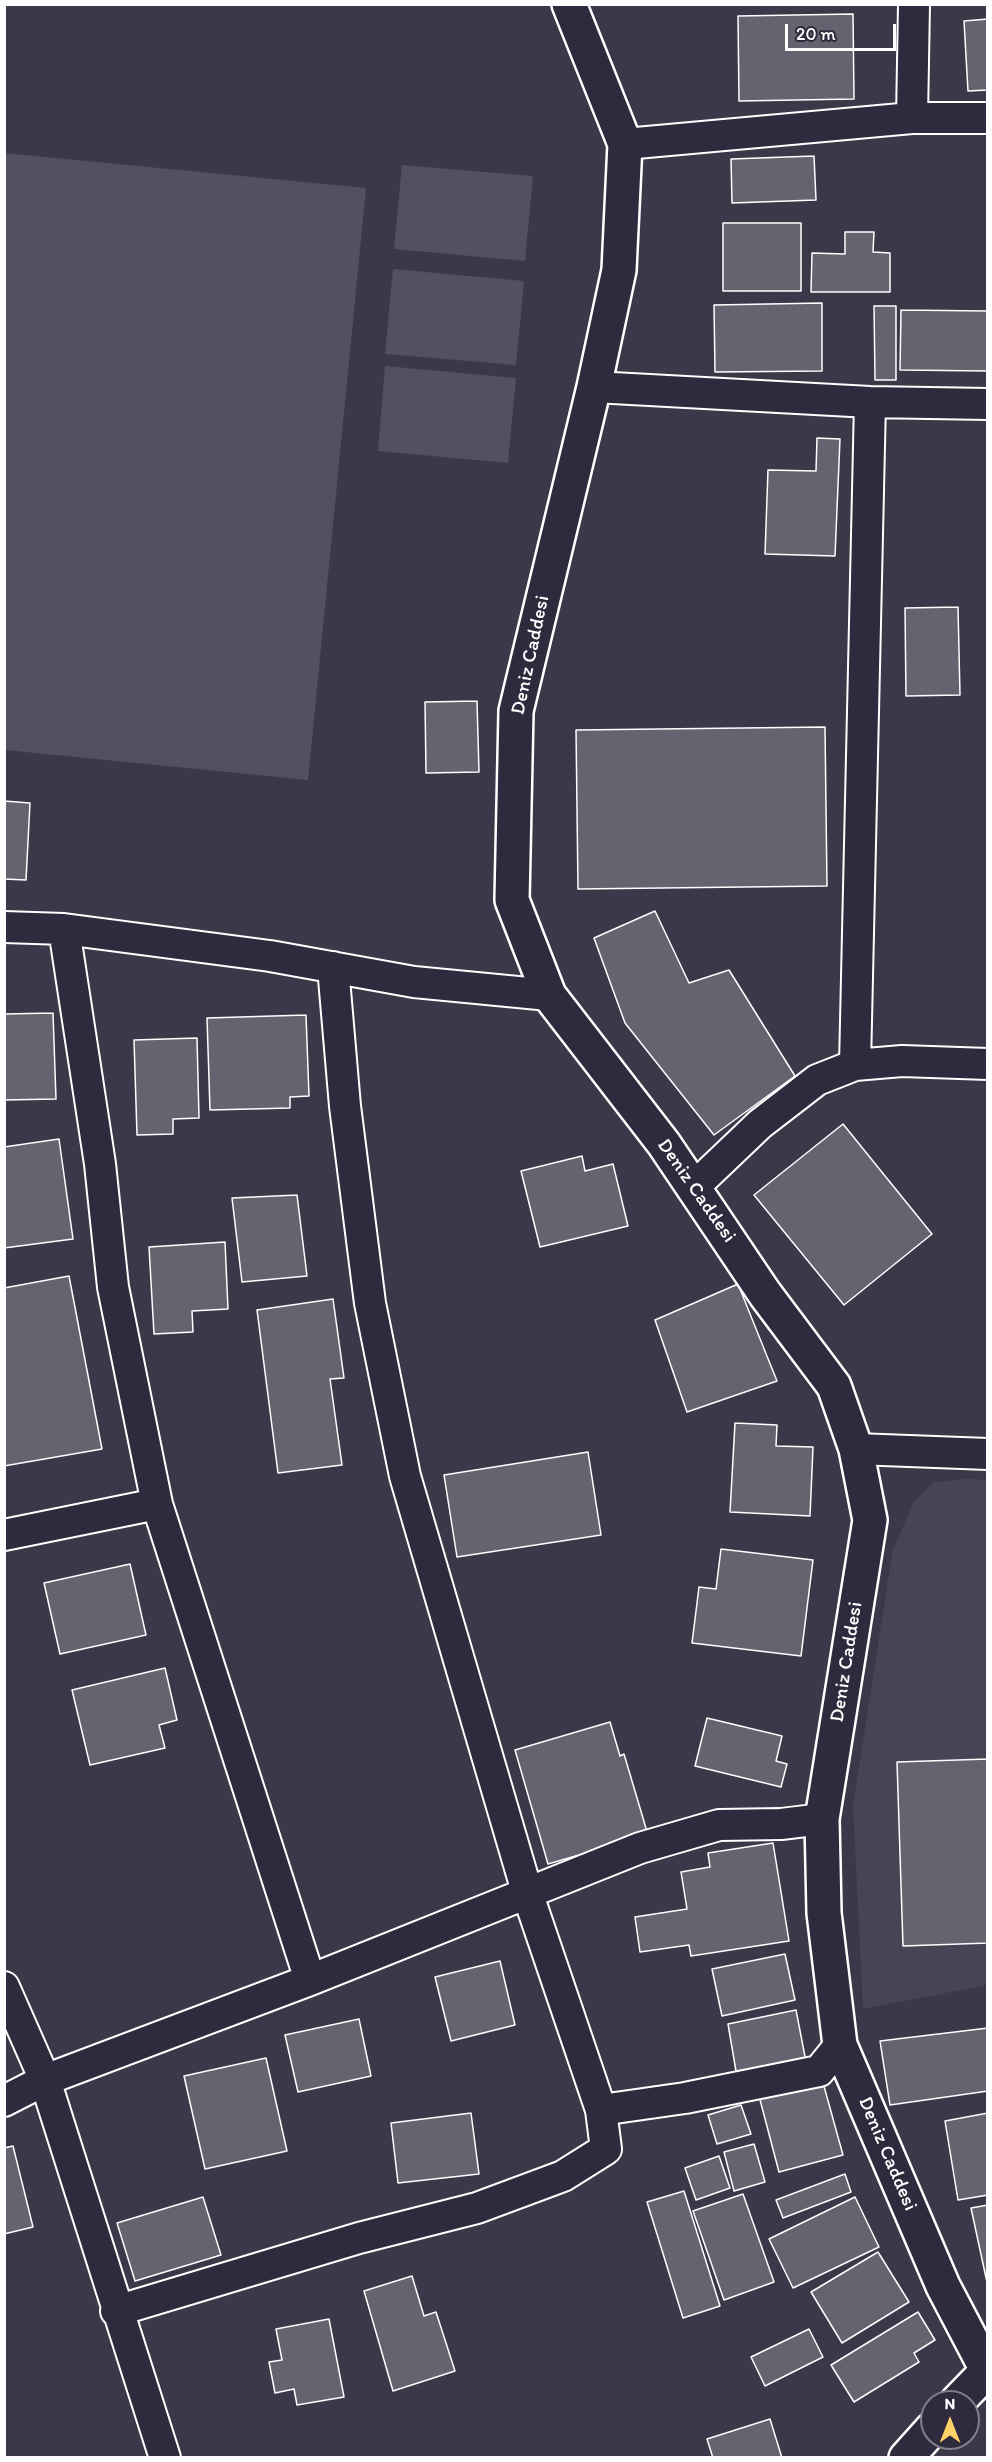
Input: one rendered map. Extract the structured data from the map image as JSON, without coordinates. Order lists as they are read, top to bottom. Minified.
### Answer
{"streets":{"street":["Deniz Caddesi"]},"scale_bar":"20 m","north":"top"}
